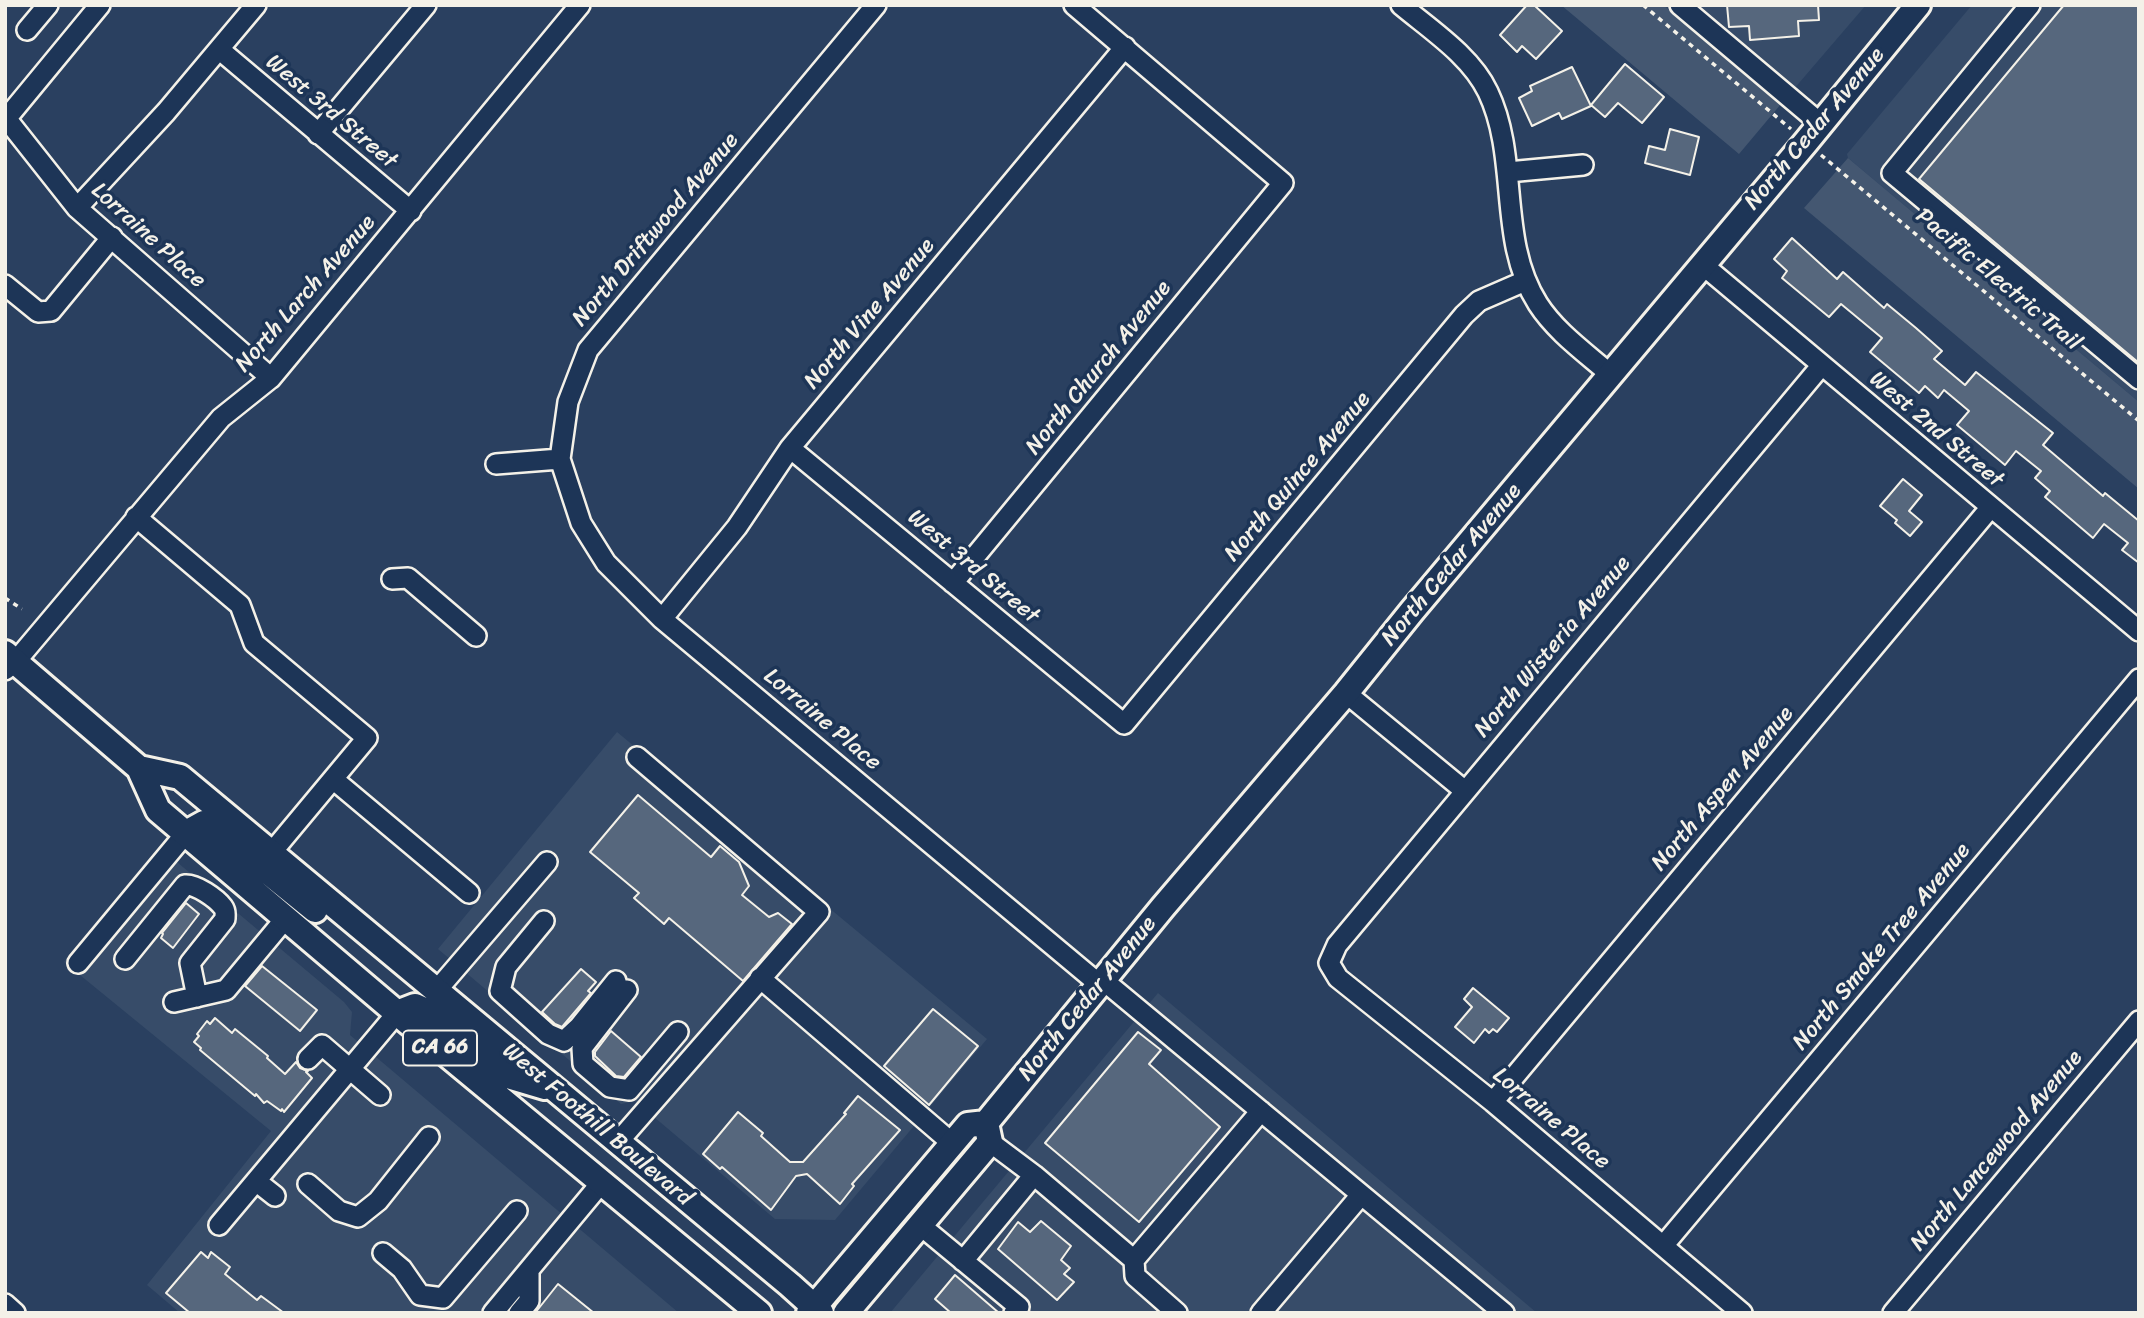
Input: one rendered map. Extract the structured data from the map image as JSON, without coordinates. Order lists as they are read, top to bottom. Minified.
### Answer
{"streets":{"main road":["North Cedar Avenue","CA 66","West Foothill Boulevard"],"street":["West 3rd Street","North Driftwood Avenue","Lorraine Place","North Larch Avenue","North Vine Avenue","North Church Avenue","West 2nd Street","North Quince Avenue","North Wisteria Avenue","North Aspen Avenue","North Smoke Tree Avenue","North Lancewood Avenue"],"path":["Pacific Electric Trail"]},"crossings":[["West 3rd Street","North Larch Avenue"],["West 3rd Street","North Vine Avenue"],["West 3rd Street","North Church Avenue"],["West 3rd Street","North Quince Avenue"],["North Cedar Avenue","Lorraine Place"],["North Cedar Avenue","West 2nd Street"],["North Cedar Avenue","West Foothill Boulevard"],["North Driftwood Avenue","Lorraine Place"],["Lorraine Place","North Larch Avenue"],["Lorraine Place","North Vine Avenue"],["Lorraine Place","North Wisteria Avenue"],["Lorraine Place","North Aspen Avenue"],["Lorraine Place","North Smoke Tree Avenue"],["North Larch Avenue","West Foothill Boulevard"],["North Vine Avenue","North Church Avenue"],["West 2nd Street","North Wisteria Avenue"],["West 2nd Street","North Aspen Avenue"]]}
